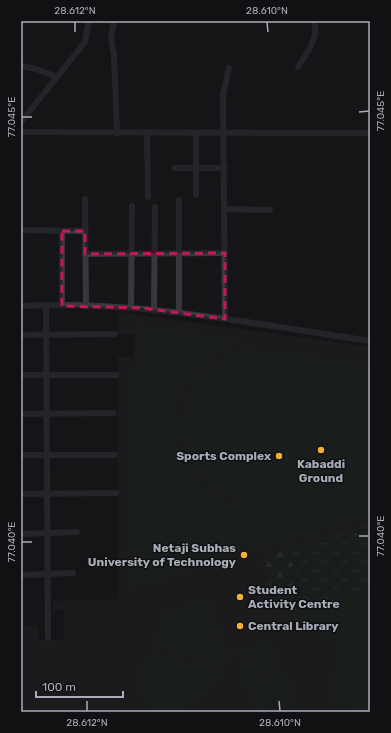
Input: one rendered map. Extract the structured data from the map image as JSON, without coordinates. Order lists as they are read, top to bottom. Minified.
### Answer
{"places":["Kabaddi Ground","Sports Complex","Netaji Subhas University of Technology","Student Activity Centre","Central Library"],"scale_bar":"100 m","coordinates":["28.612°N","28.610°N","77.045°E","77.040°E"]}
